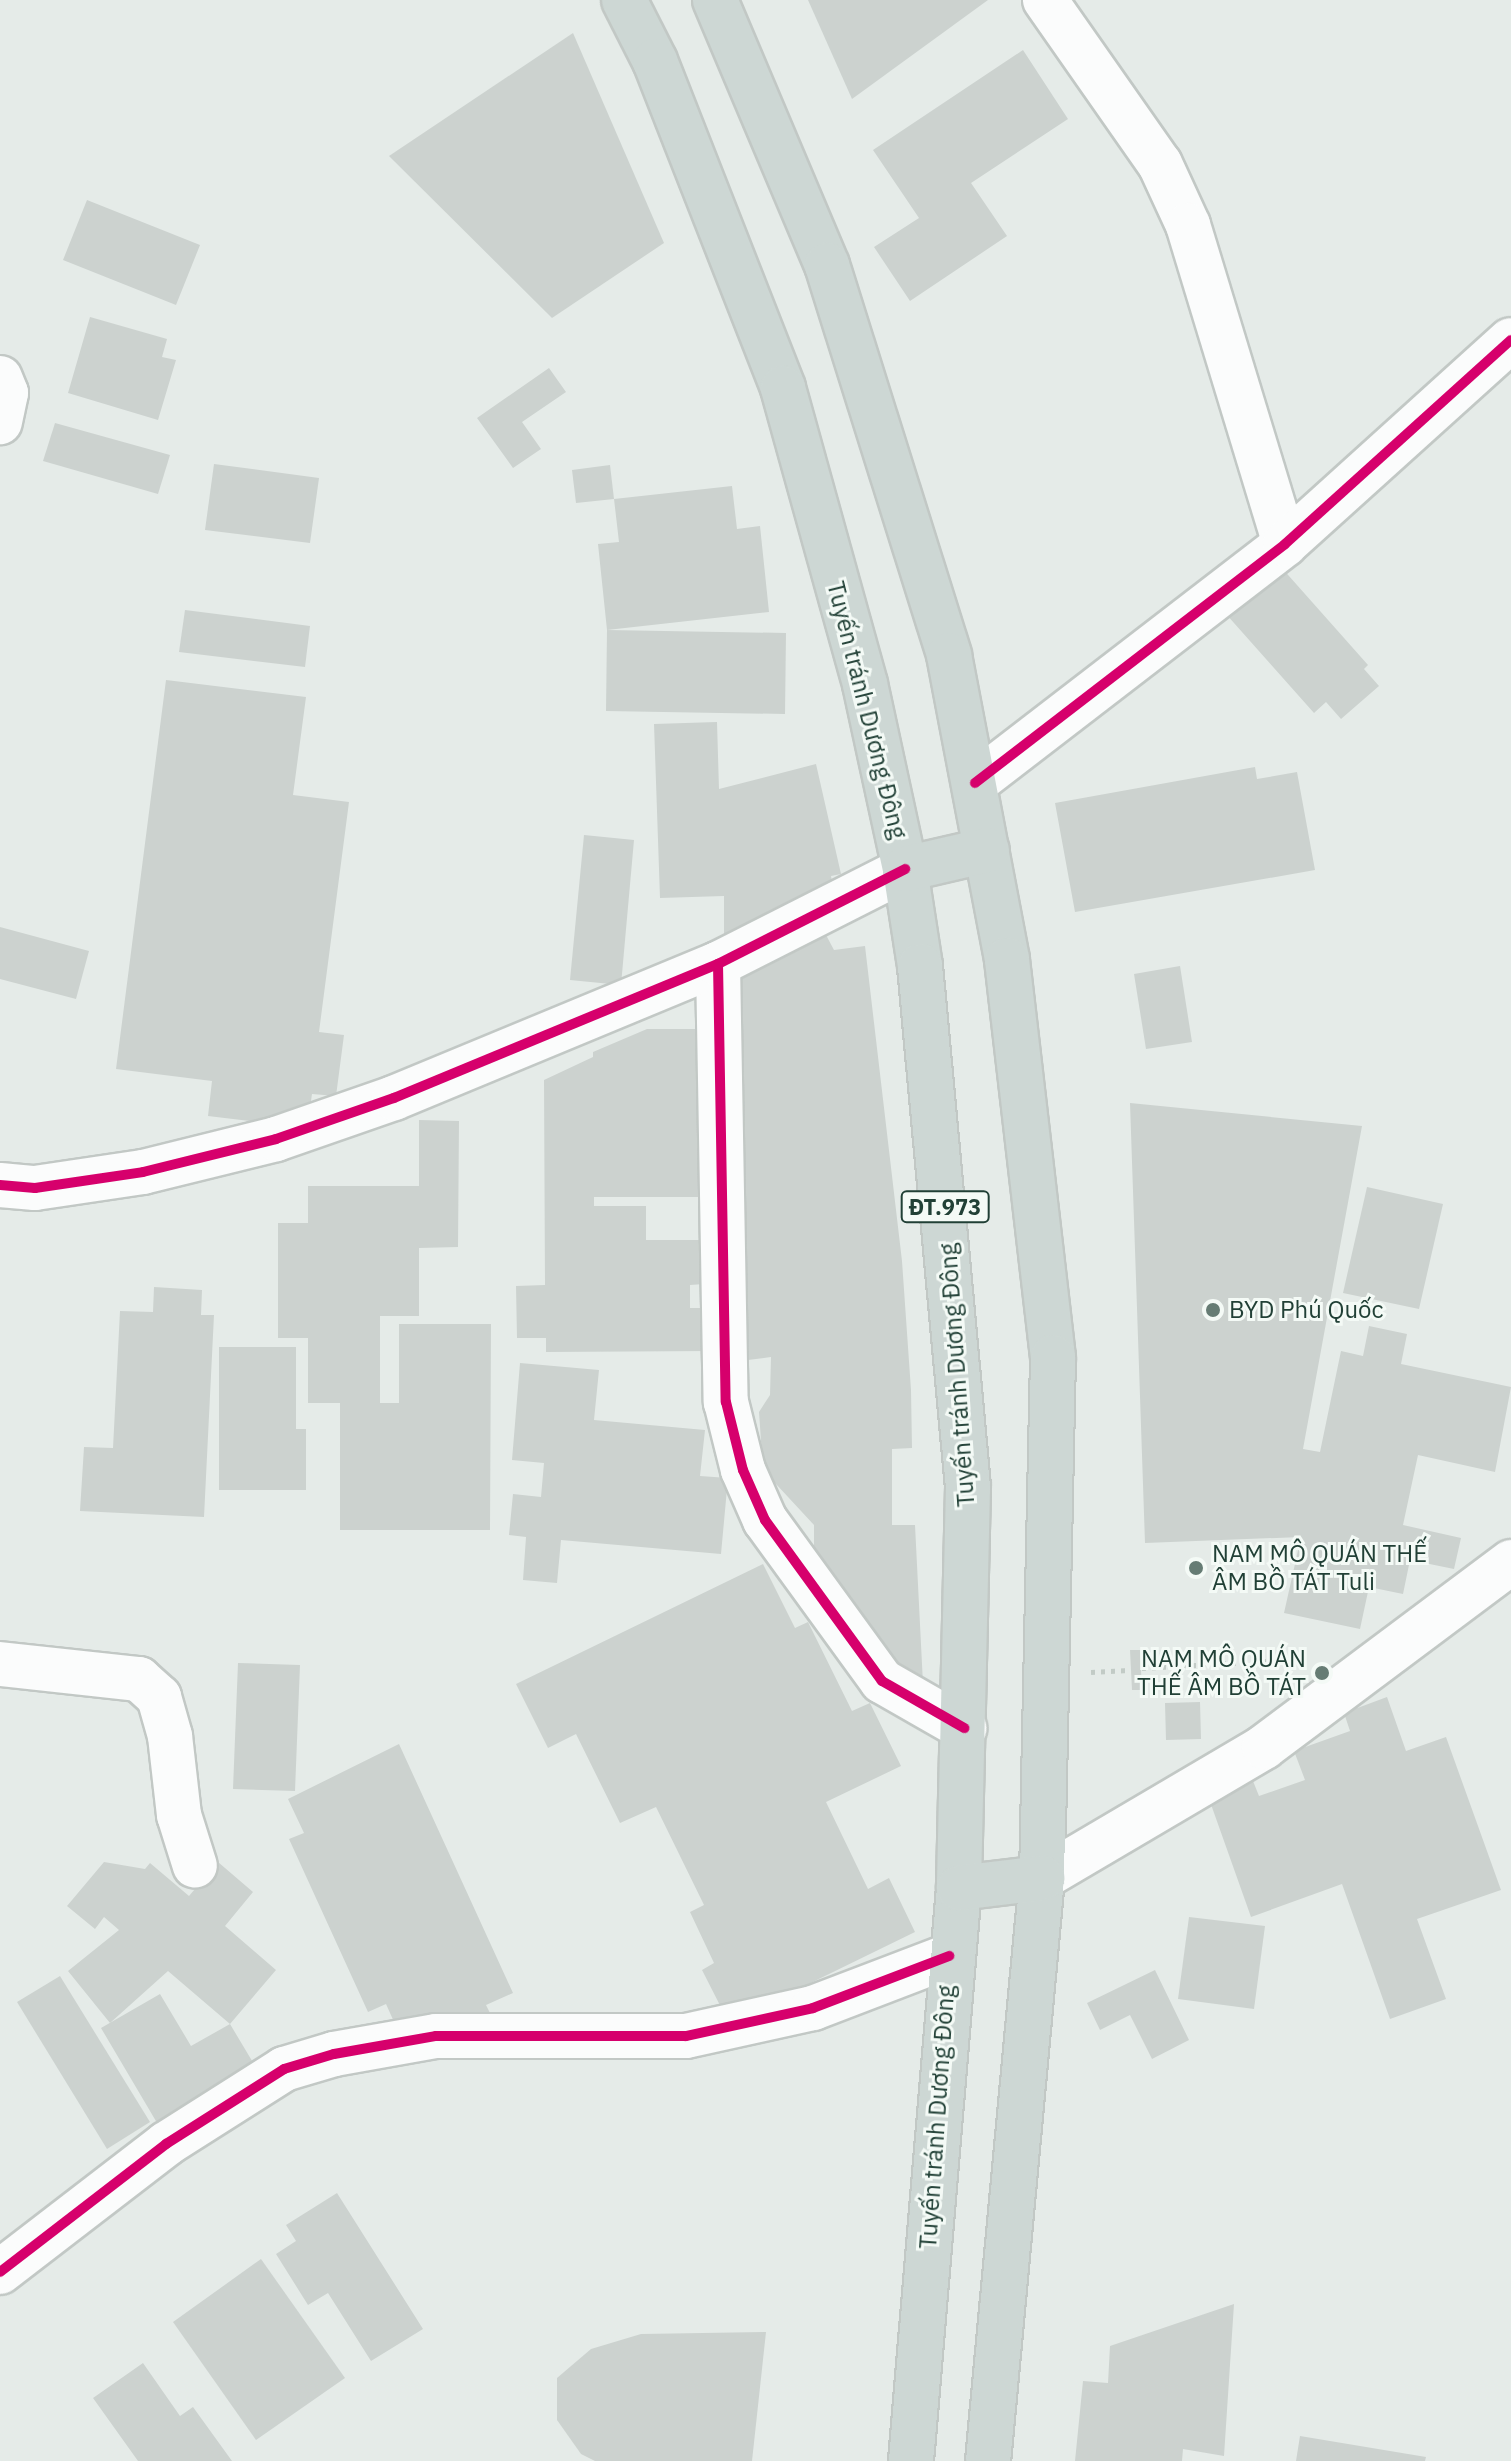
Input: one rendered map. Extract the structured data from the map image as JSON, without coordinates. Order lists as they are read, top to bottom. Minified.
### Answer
{"streets":{"main road":["Tuyến tránh Dương Đông","ĐT.973"]},"places":["BYD Phú Quốc","NAM MÔ QUÁN THẾ ÂM BỒ TÁT Tuli","NAM MÔ QUÁN THẾ ÂM BỒ TÁT"]}
